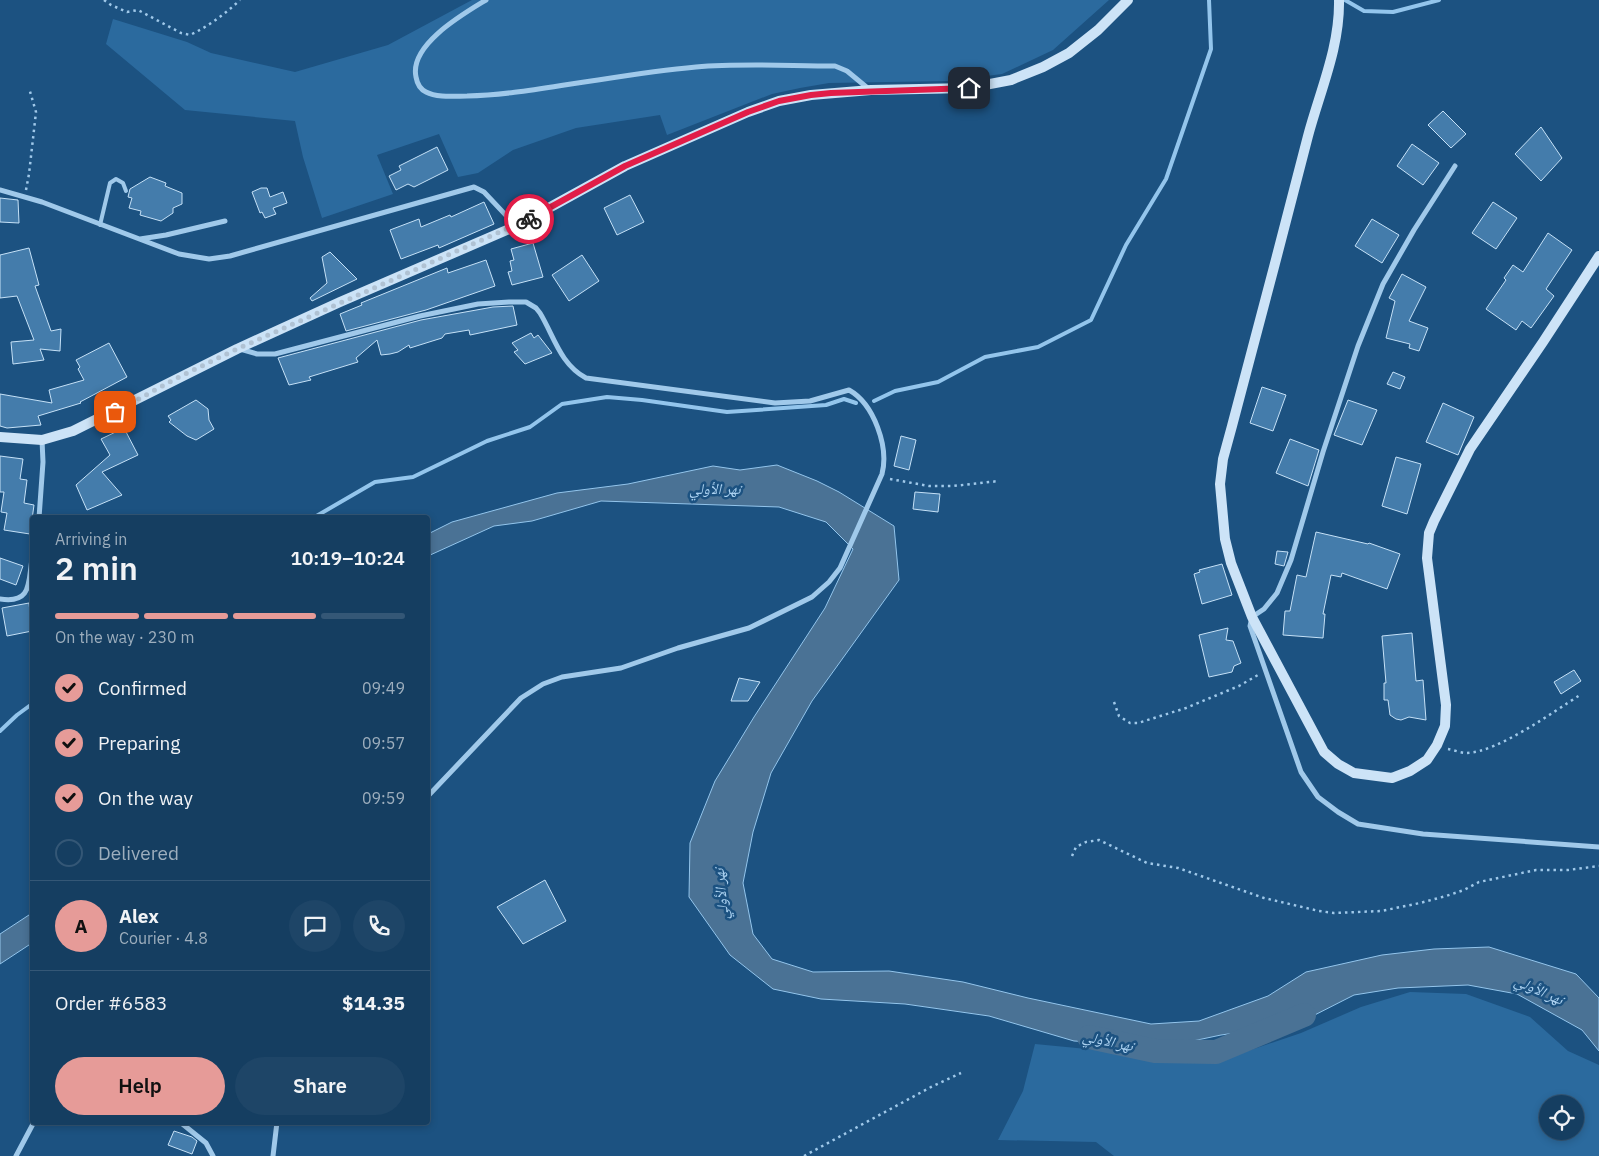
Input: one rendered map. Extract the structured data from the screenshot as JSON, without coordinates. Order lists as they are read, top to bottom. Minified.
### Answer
{"water":["نهر الأولي"],"page":{"heading":["2 min","Arriving in","10:19–10:24"],"panel":["Alex","Courier · 4.8","Order #6583","$14.35"],"bar":"On the way · 230 m","list":[["Confirmed","09:49"],["Preparing","09:57"],["On the way","09:59"],"Delivered"],"round":"A","buttons":["Help","Share"]}}
